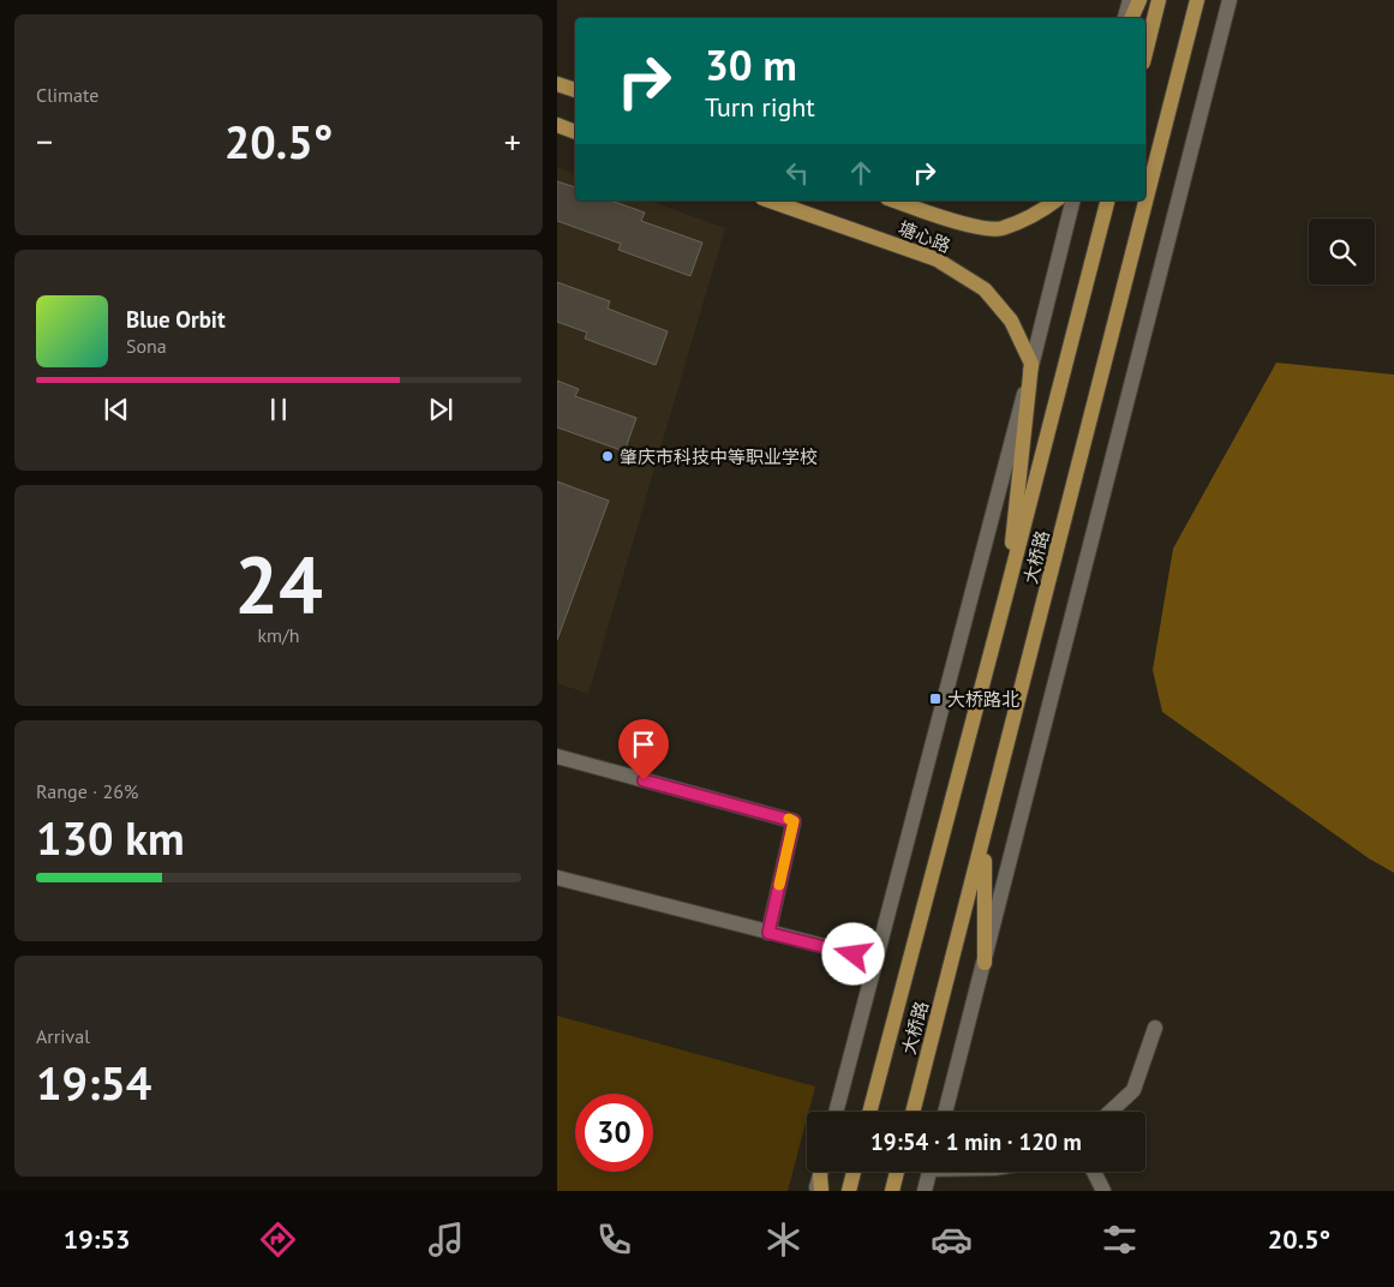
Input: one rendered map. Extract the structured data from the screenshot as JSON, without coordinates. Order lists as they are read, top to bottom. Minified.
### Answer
{"streets":{"main road":["塘心路","大桥路"]},"places":{"other":["肇庆市科技中等职业学校"],"transit":["大桥路北"]},"page":{"tile":["Climate",["24","km/h"],["Range · 26%","130 km"],["Arrival","19:54"]],"turn":["30 m","Turn right"],"heat":["−","20.5°","+"],"song":["Blue Orbit","Sona"],"limit":"30","trip":"19:54 · 1 min · 120 m","tabs":["19:53","20.5°"]}}
